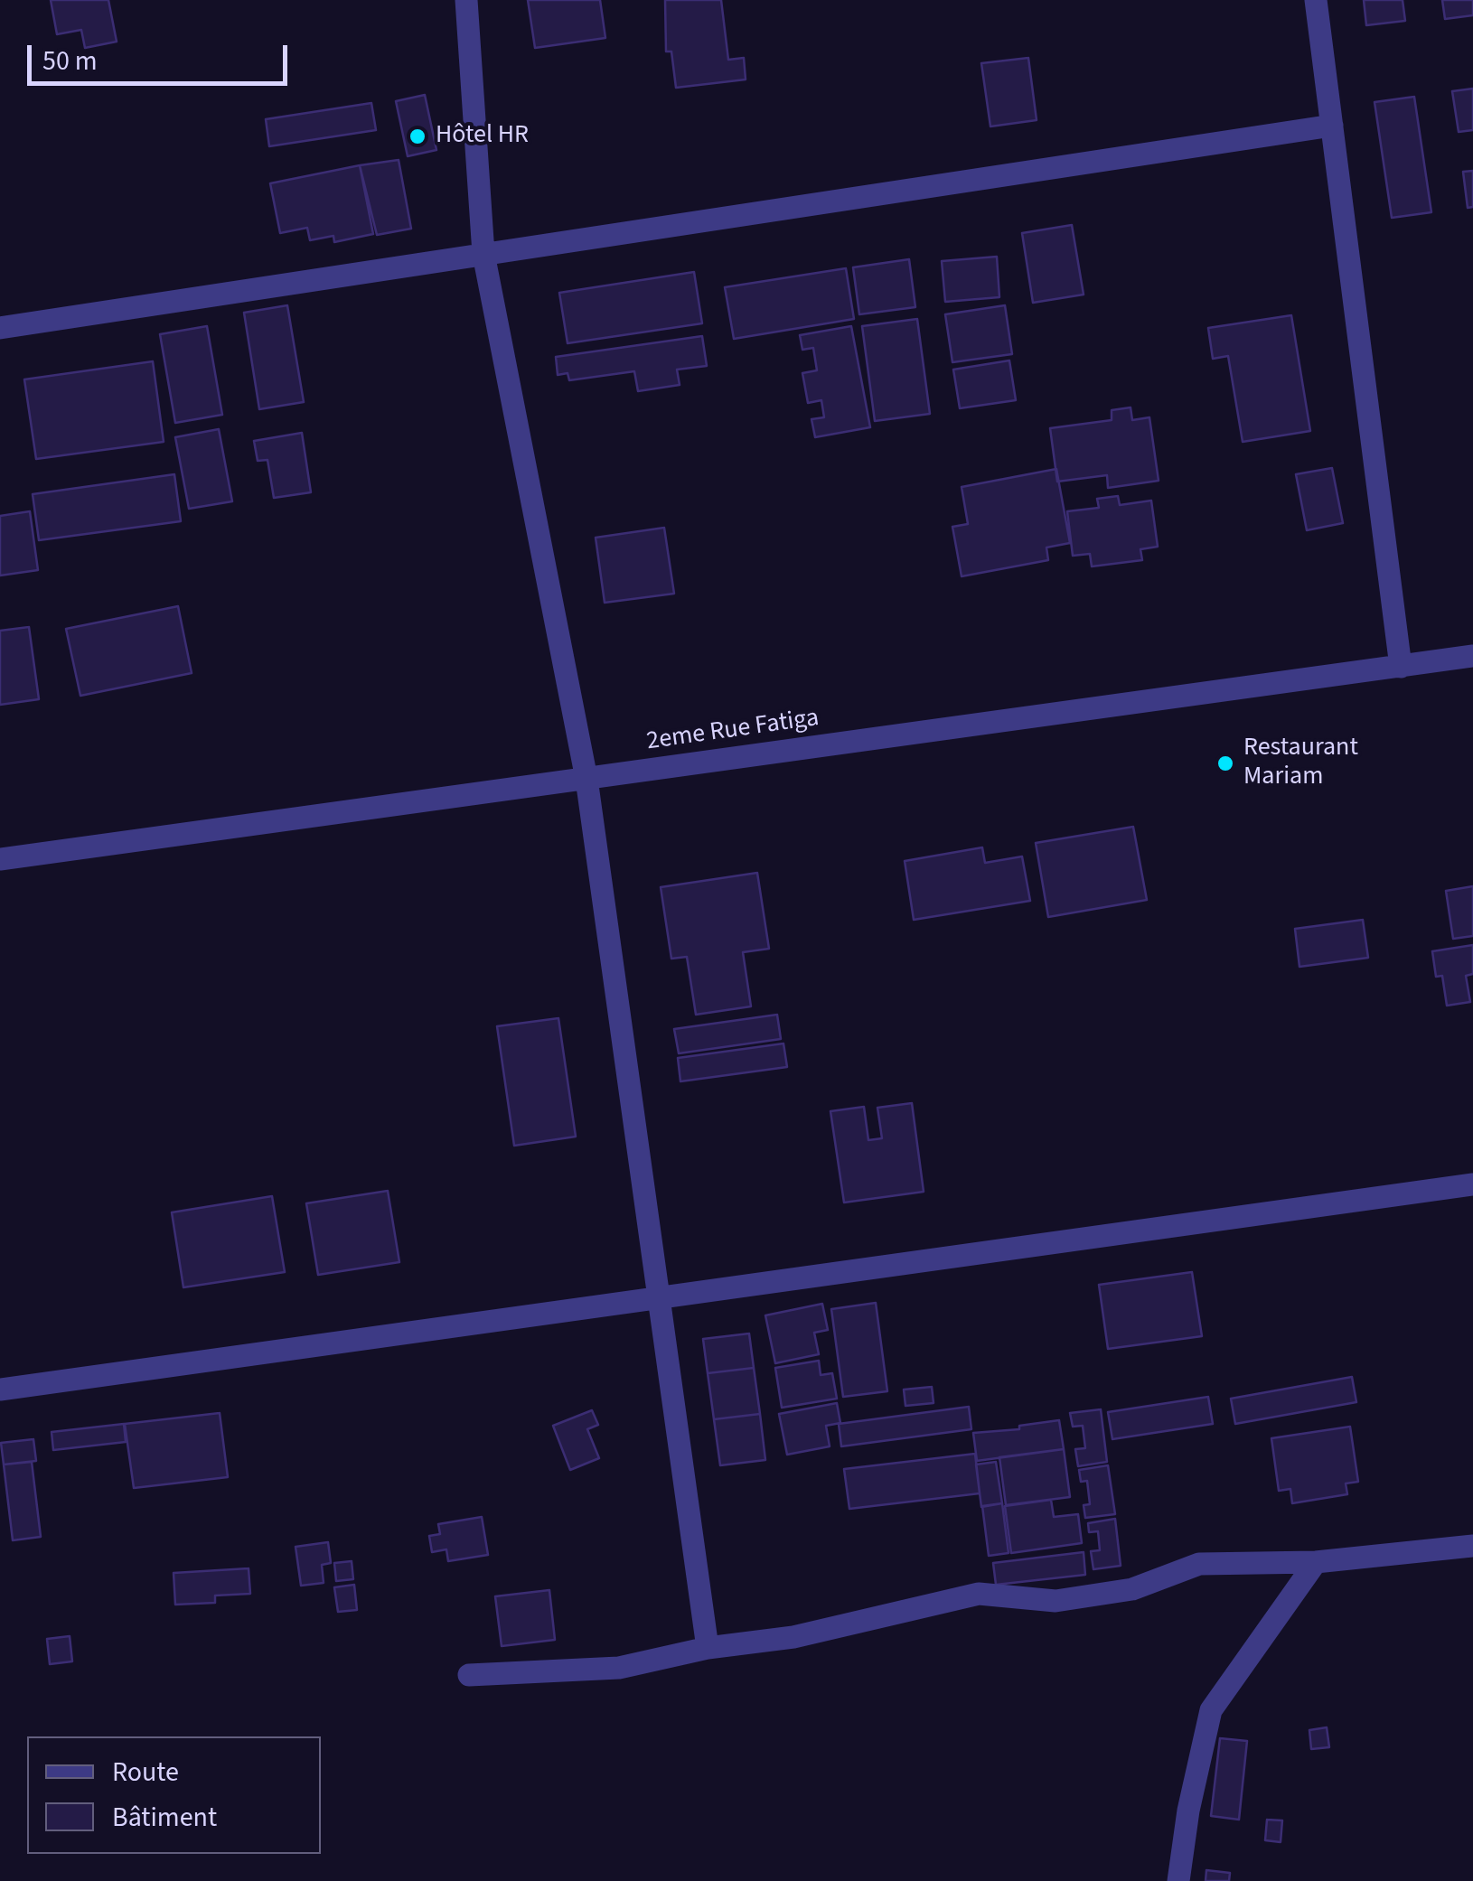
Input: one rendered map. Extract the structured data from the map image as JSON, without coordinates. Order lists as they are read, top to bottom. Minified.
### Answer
{"streets":{"street":["2eme Rue Fatiga"]},"places":["Hôtel HR","Restaurant Mariam"],"legend":["Route","Bâtiment"],"scale_bar":"50 m"}
